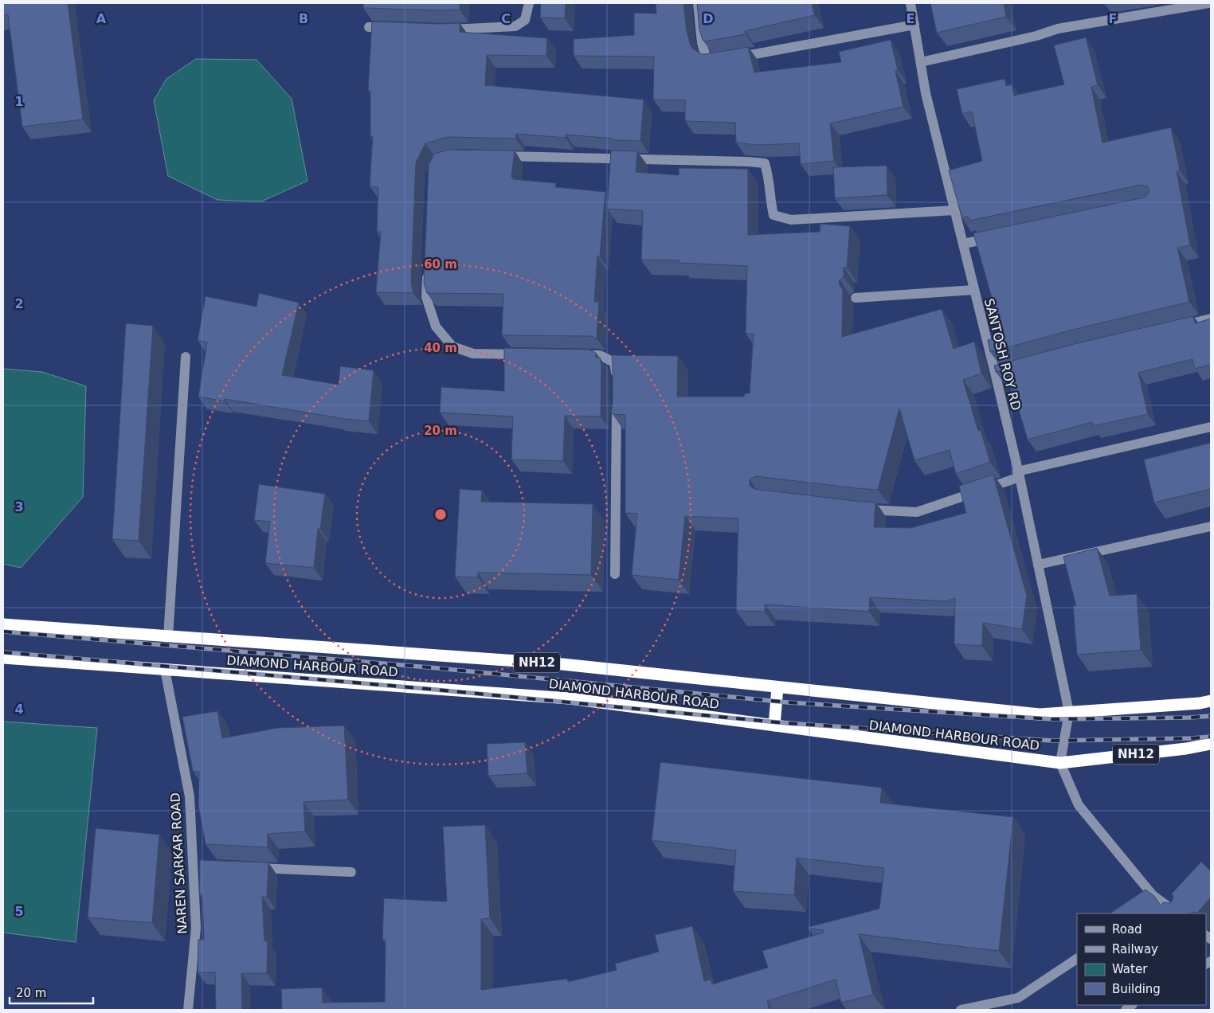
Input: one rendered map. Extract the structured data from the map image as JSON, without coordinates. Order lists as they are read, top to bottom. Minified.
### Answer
{"streets":{"highway":["NH12","DIAMOND HARBOUR ROAD"],"street":["SANTOSH ROY RD","NAREN SARKAR ROAD"]},"crossings":[["SANTOSH ROY RD","DIAMOND HARBOUR ROAD"],["DIAMOND HARBOUR ROAD","NAREN SARKAR ROAD"]],"legend":["Road","Railway","Water","Building"],"scale_bar":"20 m","grid":{"columns":["A","B","C","D","E","F"],"rows":["1","2","3","4","5"]},"rings":["60 m","40 m","20 m"]}
